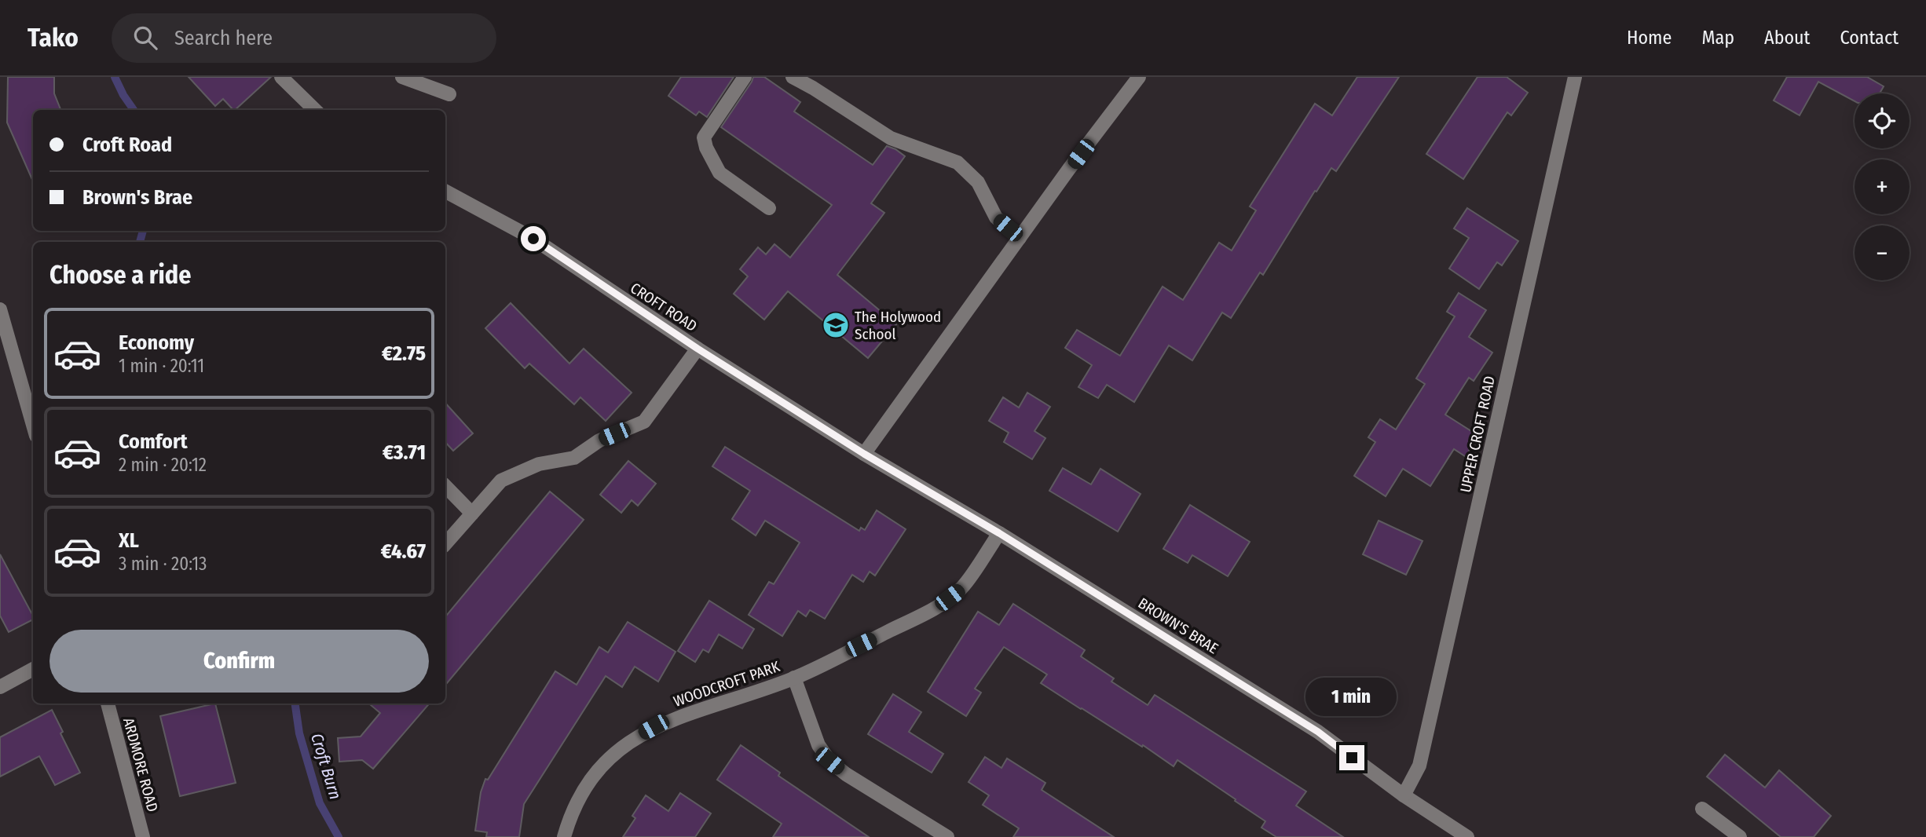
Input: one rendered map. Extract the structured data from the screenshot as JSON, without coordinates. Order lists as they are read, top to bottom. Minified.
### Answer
{"streets":{"street":["CROFT ROAD","UPPER CROFT ROAD","BROWN'S BRAE","WOODCROFT PARK","ARDMORE ROAD"]},"crossings":[["CROFT ROAD","BROWN'S BRAE"],["UPPER CROFT ROAD","BROWN'S BRAE"],["BROWN'S BRAE","WOODCROFT PARK"]],"water":["Croft Burn"],"places":{"school or university":["The Holywood School"]},"page":{"header":"Tako","search":"Search here","nav":["Home","Map","About","Contact"],"map_buttons":["+","−"],"banner":["Croft Road","Brown's Brae"],"heading":"Choose a ride","list":[{"name":"Economy","note":"1 min · 20:11","value":"€2.75"},{"name":"Comfort","note":"2 min · 20:12","value":"€3.71"},{"name":"XL","note":"3 min · 20:13","value":"€4.67"}],"buttons":"Confirm","bubble":"1 min"}}
